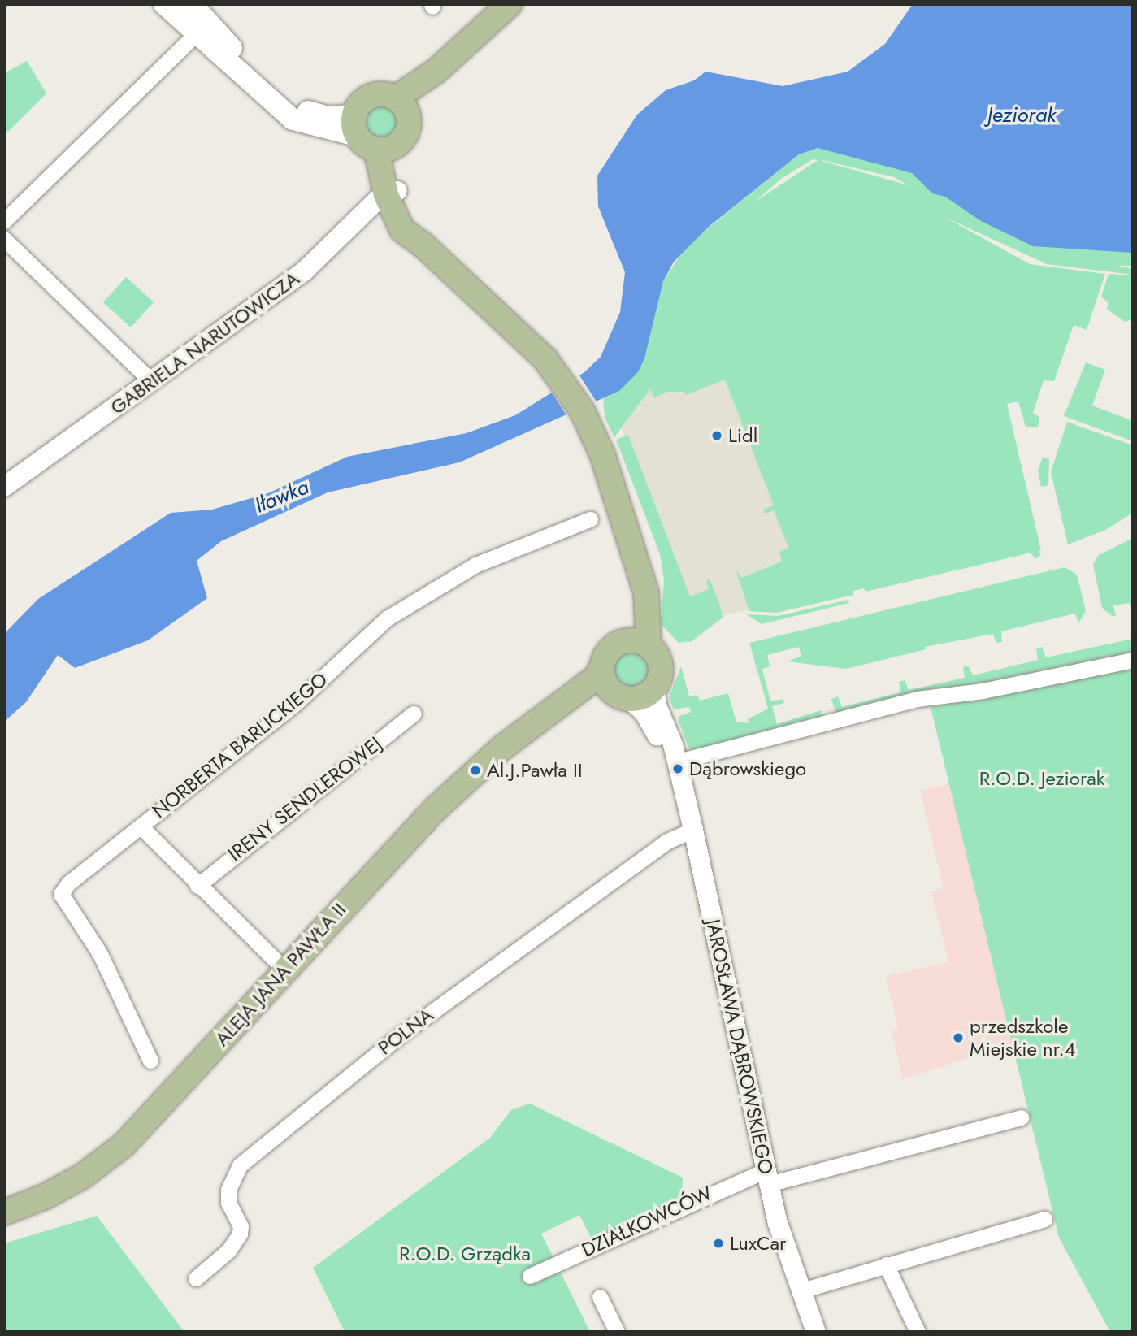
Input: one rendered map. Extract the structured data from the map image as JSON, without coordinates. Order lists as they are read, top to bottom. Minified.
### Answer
{"streets":{"main road":["ALEJA JANA PAWŁA II"],"street":["GABRIELA NARUTOWICZA","NORBERTA BARLICKIEGO","IRENY SENDLEROWEJ","POLNA","JAROSŁAWA DĄBROWSKIEGO","DZIAŁKOWCÓW"]},"crossings":[["ALEJA JANA PAWŁA II","JAROSŁAWA DĄBROWSKIEGO"],["POLNA","JAROSŁAWA DĄBROWSKIEGO"],["JAROSŁAWA DĄBROWSKIEGO","DZIAŁKOWCÓW"]],"water":["Jeziorak","Iławka"],"parks":["R.O.D. Jeziorak","R.O.D. Grządka"],"places":["Lidl","Dąbrowskiego","Al.J.Pawła II","przedszkole Miejskie nr.4","LuxCar"]}
